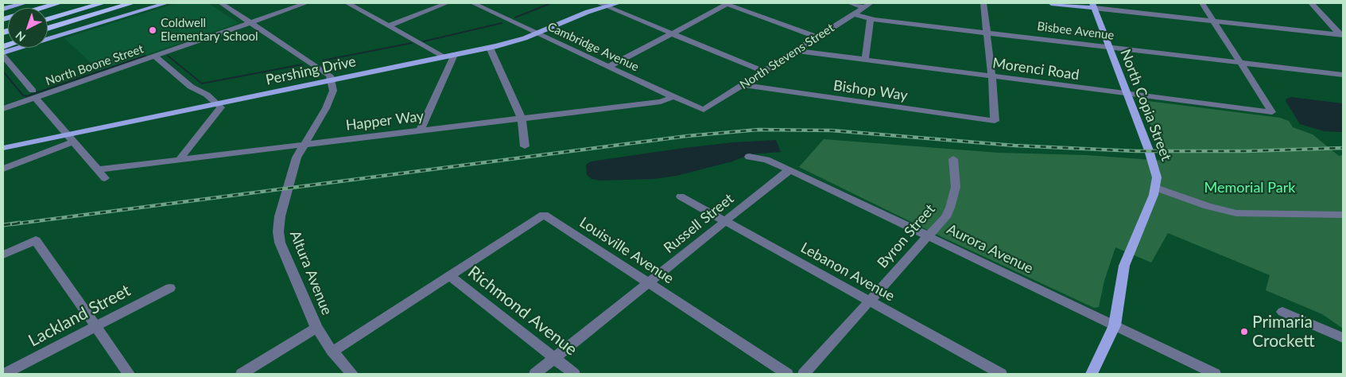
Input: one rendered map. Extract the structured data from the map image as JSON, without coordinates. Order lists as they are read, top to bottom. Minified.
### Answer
{"streets":{"main road":["Pershing Drive","North Copia Street"],"street":["Bisbee Avenue","Cambridge Avenue","North Stevens Street","North Boone Street","Morenci Road","Bishop Way","Happer Way","Russell Street","Byron Street","Aurora Avenue","Louisville Avenue","Lebanon Avenue","Altura Avenue","Richmond Avenue","Lackland Street"]},"crossings":[["Bisbee Avenue","North Stevens Street"],["Bisbee Avenue","Morenci Road"],["Bisbee Avenue","North Copia Street"],["Cambridge Avenue","North Stevens Street"],["Cambridge Avenue","Pershing Drive"],["Cambridge Avenue","Happer Way"],["North Stevens Street","Morenci Road"],["North Stevens Street","Bishop Way"],["Morenci Road","Bishop Way"],["Morenci Road","North Copia Street"],["Pershing Drive","Altura Avenue"],["North Copia Street","Aurora Avenue"],["Happer Way","Altura Avenue"],["Russell Street","Aurora Avenue"],["Russell Street","Louisville Avenue"],["Russell Street","Lebanon Avenue"],["Russell Street","Richmond Avenue"],["Byron Street","Aurora Avenue"],["Byron Street","Lebanon Avenue"],["Louisville Avenue","Richmond Avenue"]],"parks":["Memorial Park"],"places":["Coldwell Elementary School","Primaria Crockett"],"north":"bottom left"}
